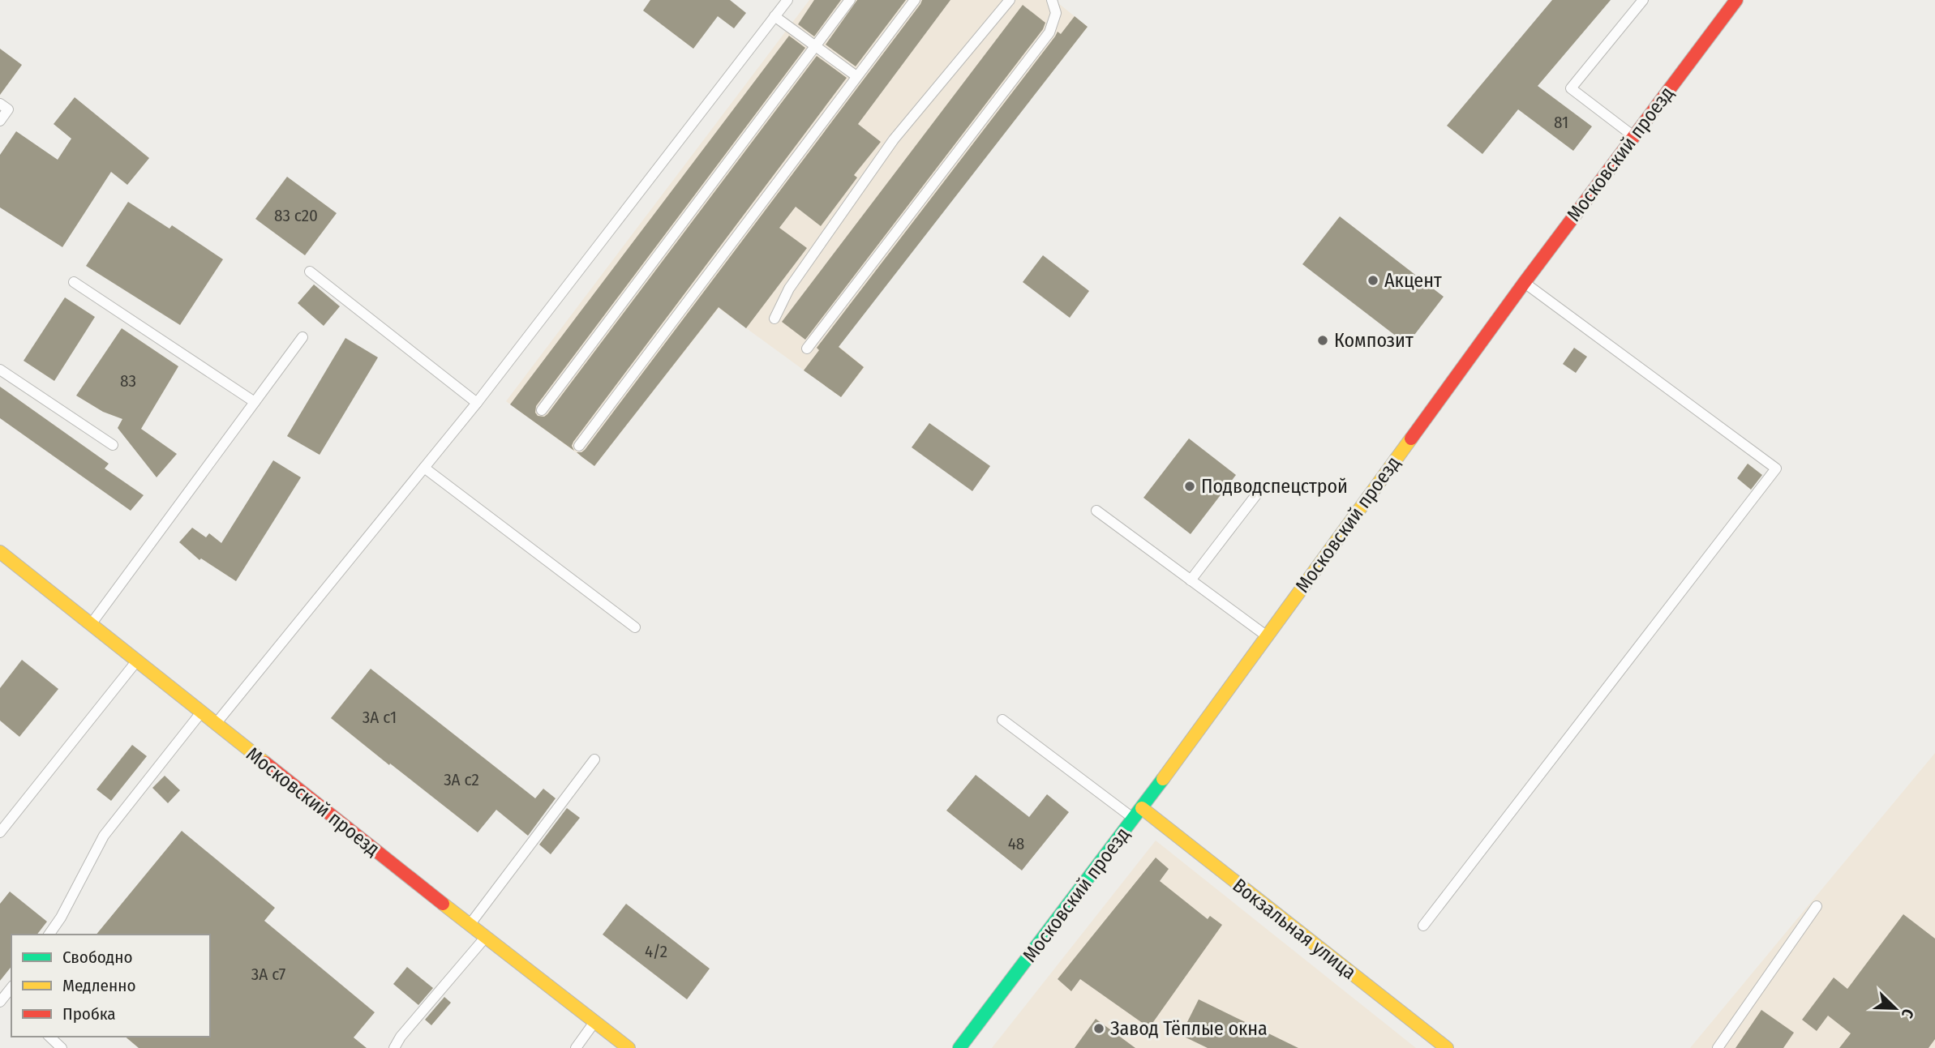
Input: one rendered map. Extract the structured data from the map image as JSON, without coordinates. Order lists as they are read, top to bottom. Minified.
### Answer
{"streets":{"street":["Московский проезд","Вокзальная улица"]},"crossings":[["Московский проезд","Вокзальная улица"]],"places":["Акцент","Композит","Подводспецстрой","Завод Тёплые окна"],"house_numbers":["81","83 с20","83","3А с1","3А с2","48","4/2","3А с7"],"legend":["Свободно","Медленно","Пробка"],"north":"bottom right"}
